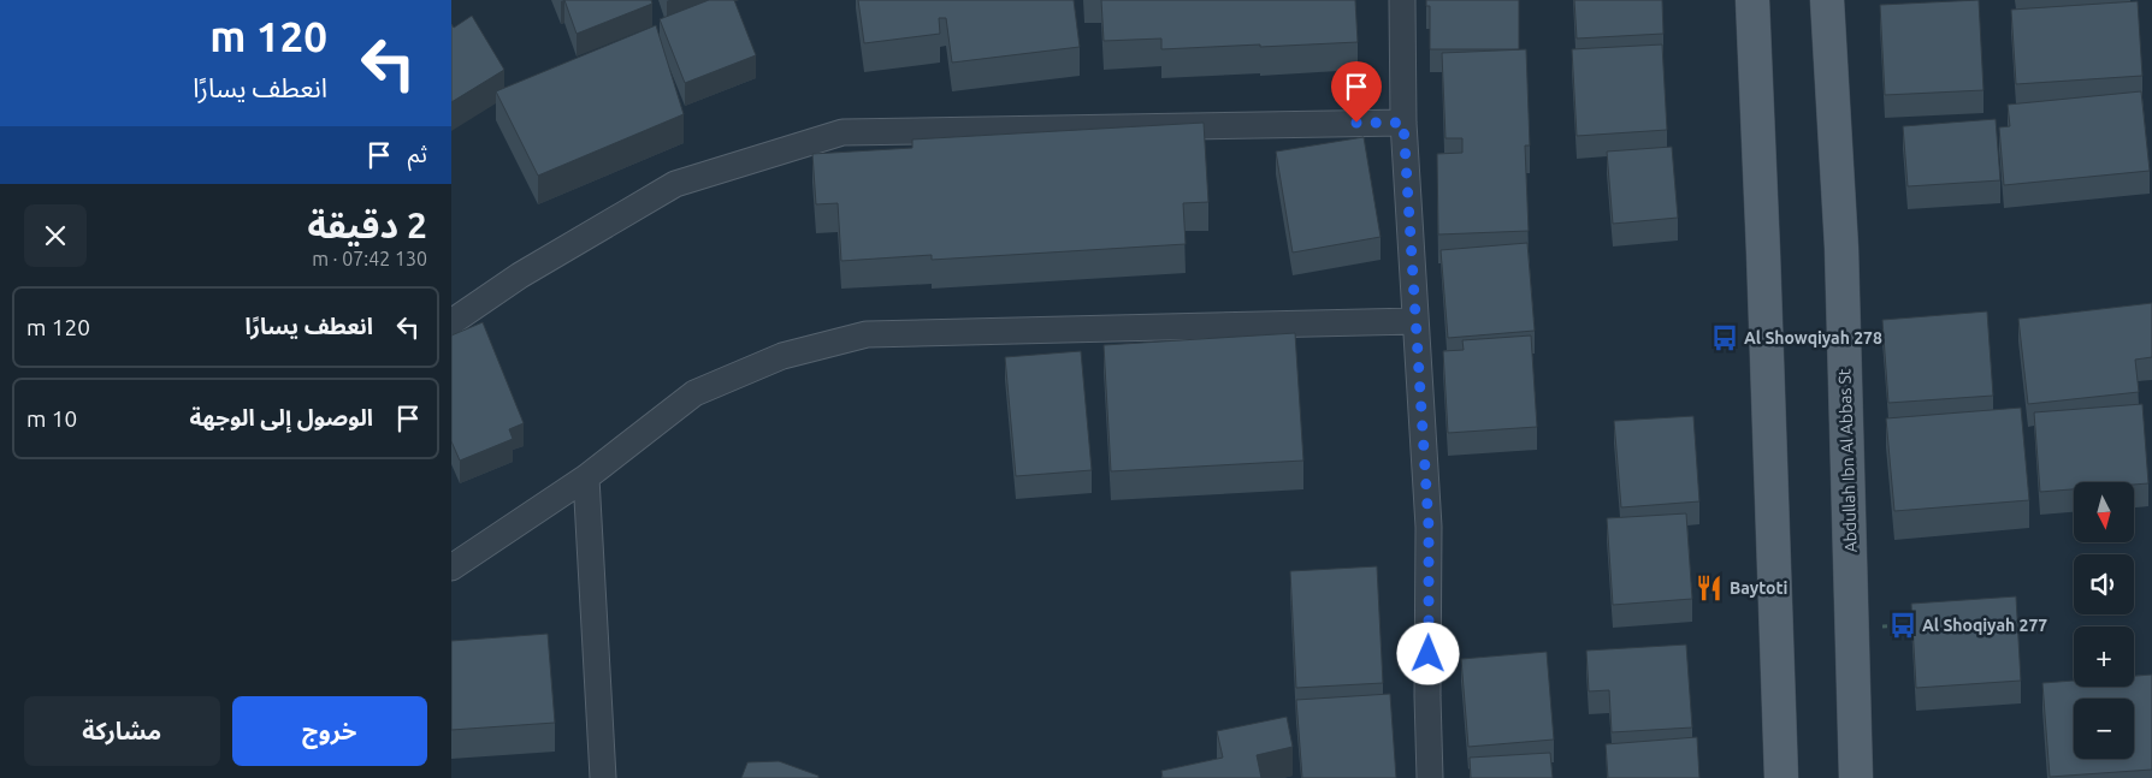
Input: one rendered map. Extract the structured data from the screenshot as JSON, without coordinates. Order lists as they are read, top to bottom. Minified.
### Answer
{"streets":{"main road":["Abdullah Ibn Al Abbas St"]},"places":{"bus stop":["Al Showqiyah 278","Al Shoqiyah 277"],"restaurant":["Baytoti"]},"north":"bottom","page":{"turn":["120 m","انعطف يسارًا"],"then":"ثم","heading":["2 دقيقة","130 m · 07:42"],"list":[{"name":"انعطف يسارًا","value":"120 m"},{"name":"الوصول إلى الوجهة","value":"10 m"}],"map_buttons":["+","−"],"buttons":["خروج","مشاركة"]}}
